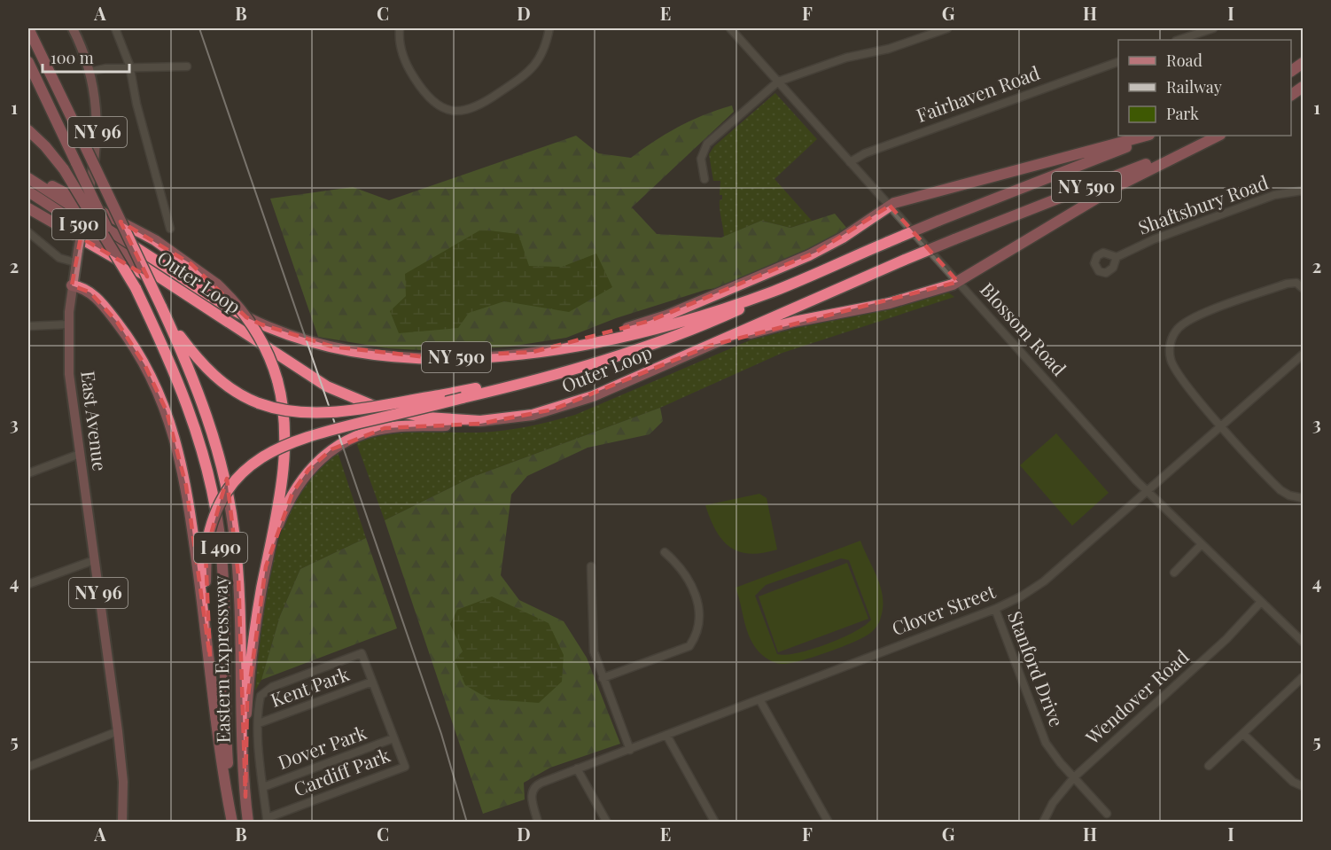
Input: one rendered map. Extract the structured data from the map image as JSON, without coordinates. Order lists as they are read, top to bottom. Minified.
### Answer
{"streets":{"highway":["NY 590","I 590","Outer Loop","I 490","Eastern Expressway"],"main road":["NY 96","East Avenue"],"street":["Fairhaven Road","Shaftsbury Road","Blossom Road","Clover Street","Stanford Drive","Kent Park","Wendover Road","Dover Park","Cardiff Park"]},"crossings":[["Fairhaven Road","Blossom Road"],["Blossom Road","Clover Street"],["Blossom Road","Wendover Road"],["Clover Street","Stanford Drive"],["Stanford Drive","Wendover Road"],["Kent Park","Cardiff Park"],["Dover Park","Cardiff Park"]],"legend":["Road","Railway","Park"],"scale_bar":"100 m","grid":{"columns":["A","B","C","D","E","F","G","H","I"],"rows":["1","2","3","4","5"]}}
